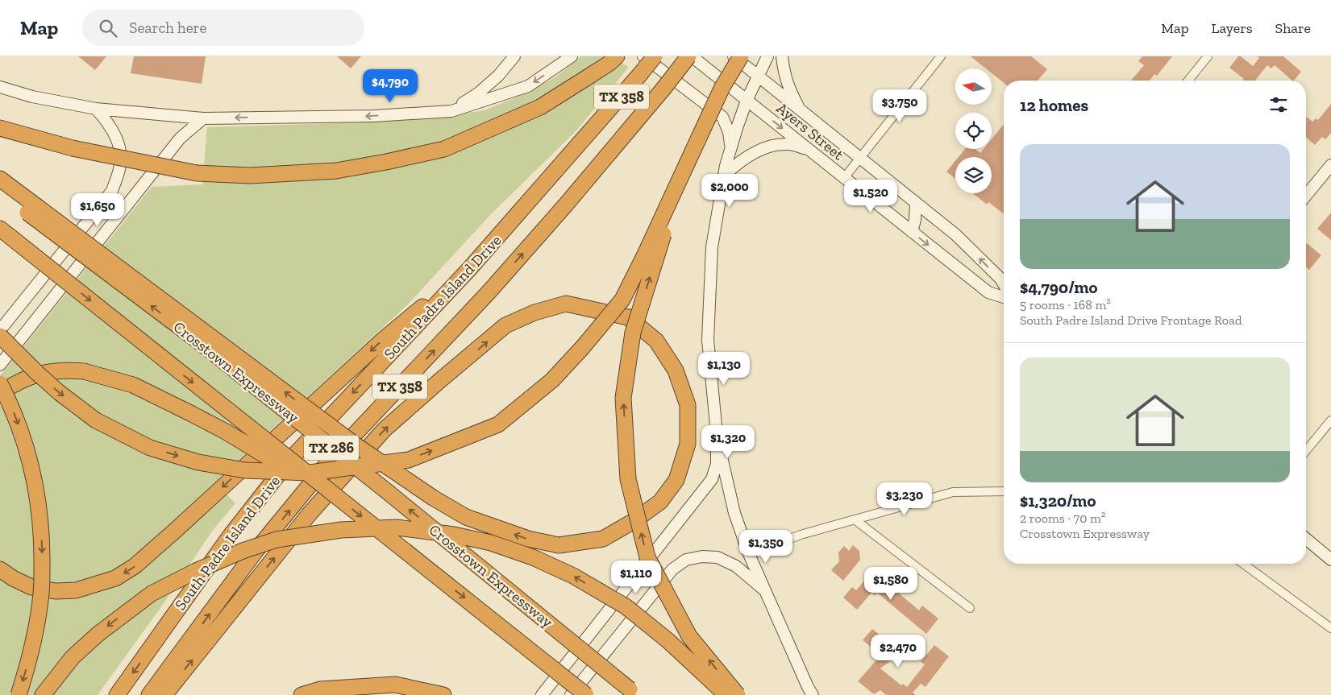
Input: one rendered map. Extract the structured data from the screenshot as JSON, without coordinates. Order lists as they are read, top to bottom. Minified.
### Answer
{"streets":{"highway":["TX 358","South Padre Island Drive","Crosstown Expressway","TX 286"],"main road":["Ayers Street"]},"north":"left","page":{"header":"Map","search":"Search here","nav":["Map","Layers","Share"],"price":["$4,790","$3,750","$2,000","$1,520","$1,650","$1,130","$1,320","$3,230","$1,350","$1,110","$1,580","$2,470"],"heading":"12 homes","list":[{"name":"$4,790/mo","note":"5 rooms · 168 m² · South Padre Island Drive Frontage Road"},{"name":"$1,320/mo","note":"2 rooms · 70 m² · Crosstown Expressway"}]}}
